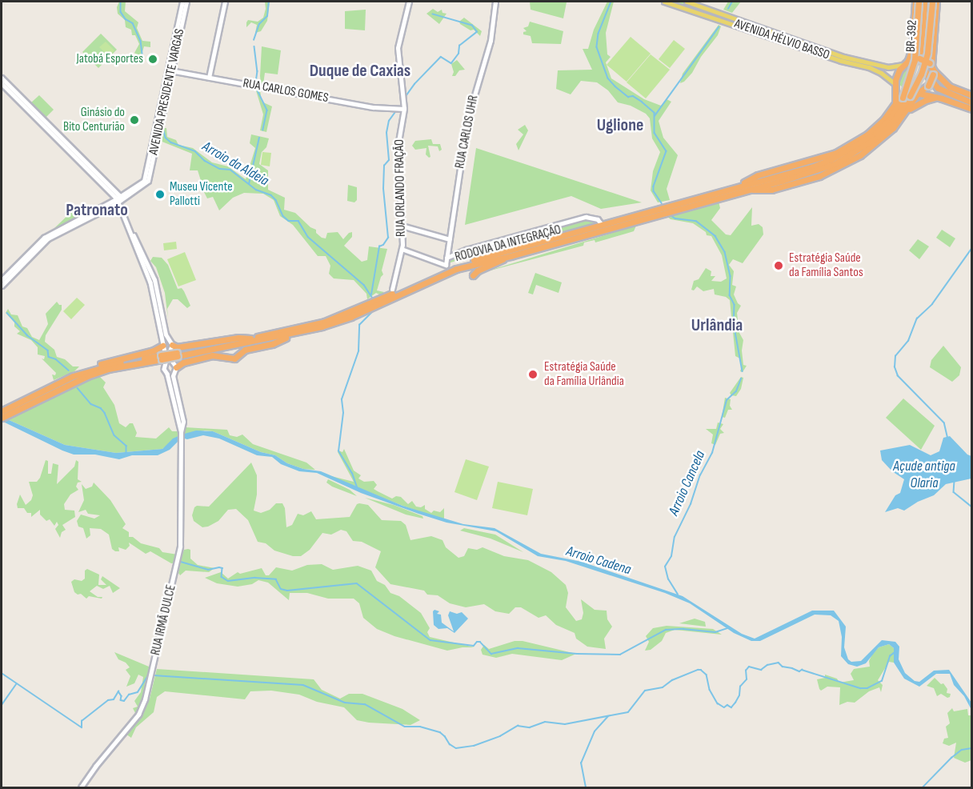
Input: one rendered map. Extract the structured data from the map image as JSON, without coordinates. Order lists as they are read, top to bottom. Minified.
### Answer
{"streets":{"highway":["BR-392","RODOVIA DA INTEGRAÇÃO"],"main road":["AVENIDA HÉLVIO BASSO"],"street":["RUA CARLOS GOMES","AVENIDA PRESIDENTE VARGAS","RUA CARLOS UHR","RUA ORLANDO FRAÇÃO","RUA IRMÃ DULCE"]},"crossings":[["RUA CARLOS GOMES","AVENIDA PRESIDENTE VARGAS"],["RUA CARLOS GOMES","RUA ORLANDO FRAÇÃO"],["RUA CARLOS UHR","RUA ORLANDO FRAÇÃO"],["RUA ORLANDO FRAÇÃO","RODOVIA DA INTEGRAÇÃO"],["RODOVIA DA INTEGRAÇÃO","RUA IRMÃ DULCE"]],"districts":["Duque de Caxias","Uglione","Patronato","Urlândia"],"water":["Arroio da Aldeia","Açude antiga Olaria","Arroio Cancela","Arroio Cadena"],"places":["Jatobá Esportes","Ginásio do Bito Centurião","Museu Vicente Pallotti","Estratégia Saúde da Família Santos","Estratégia Saúde da Família Urlândia"]}
